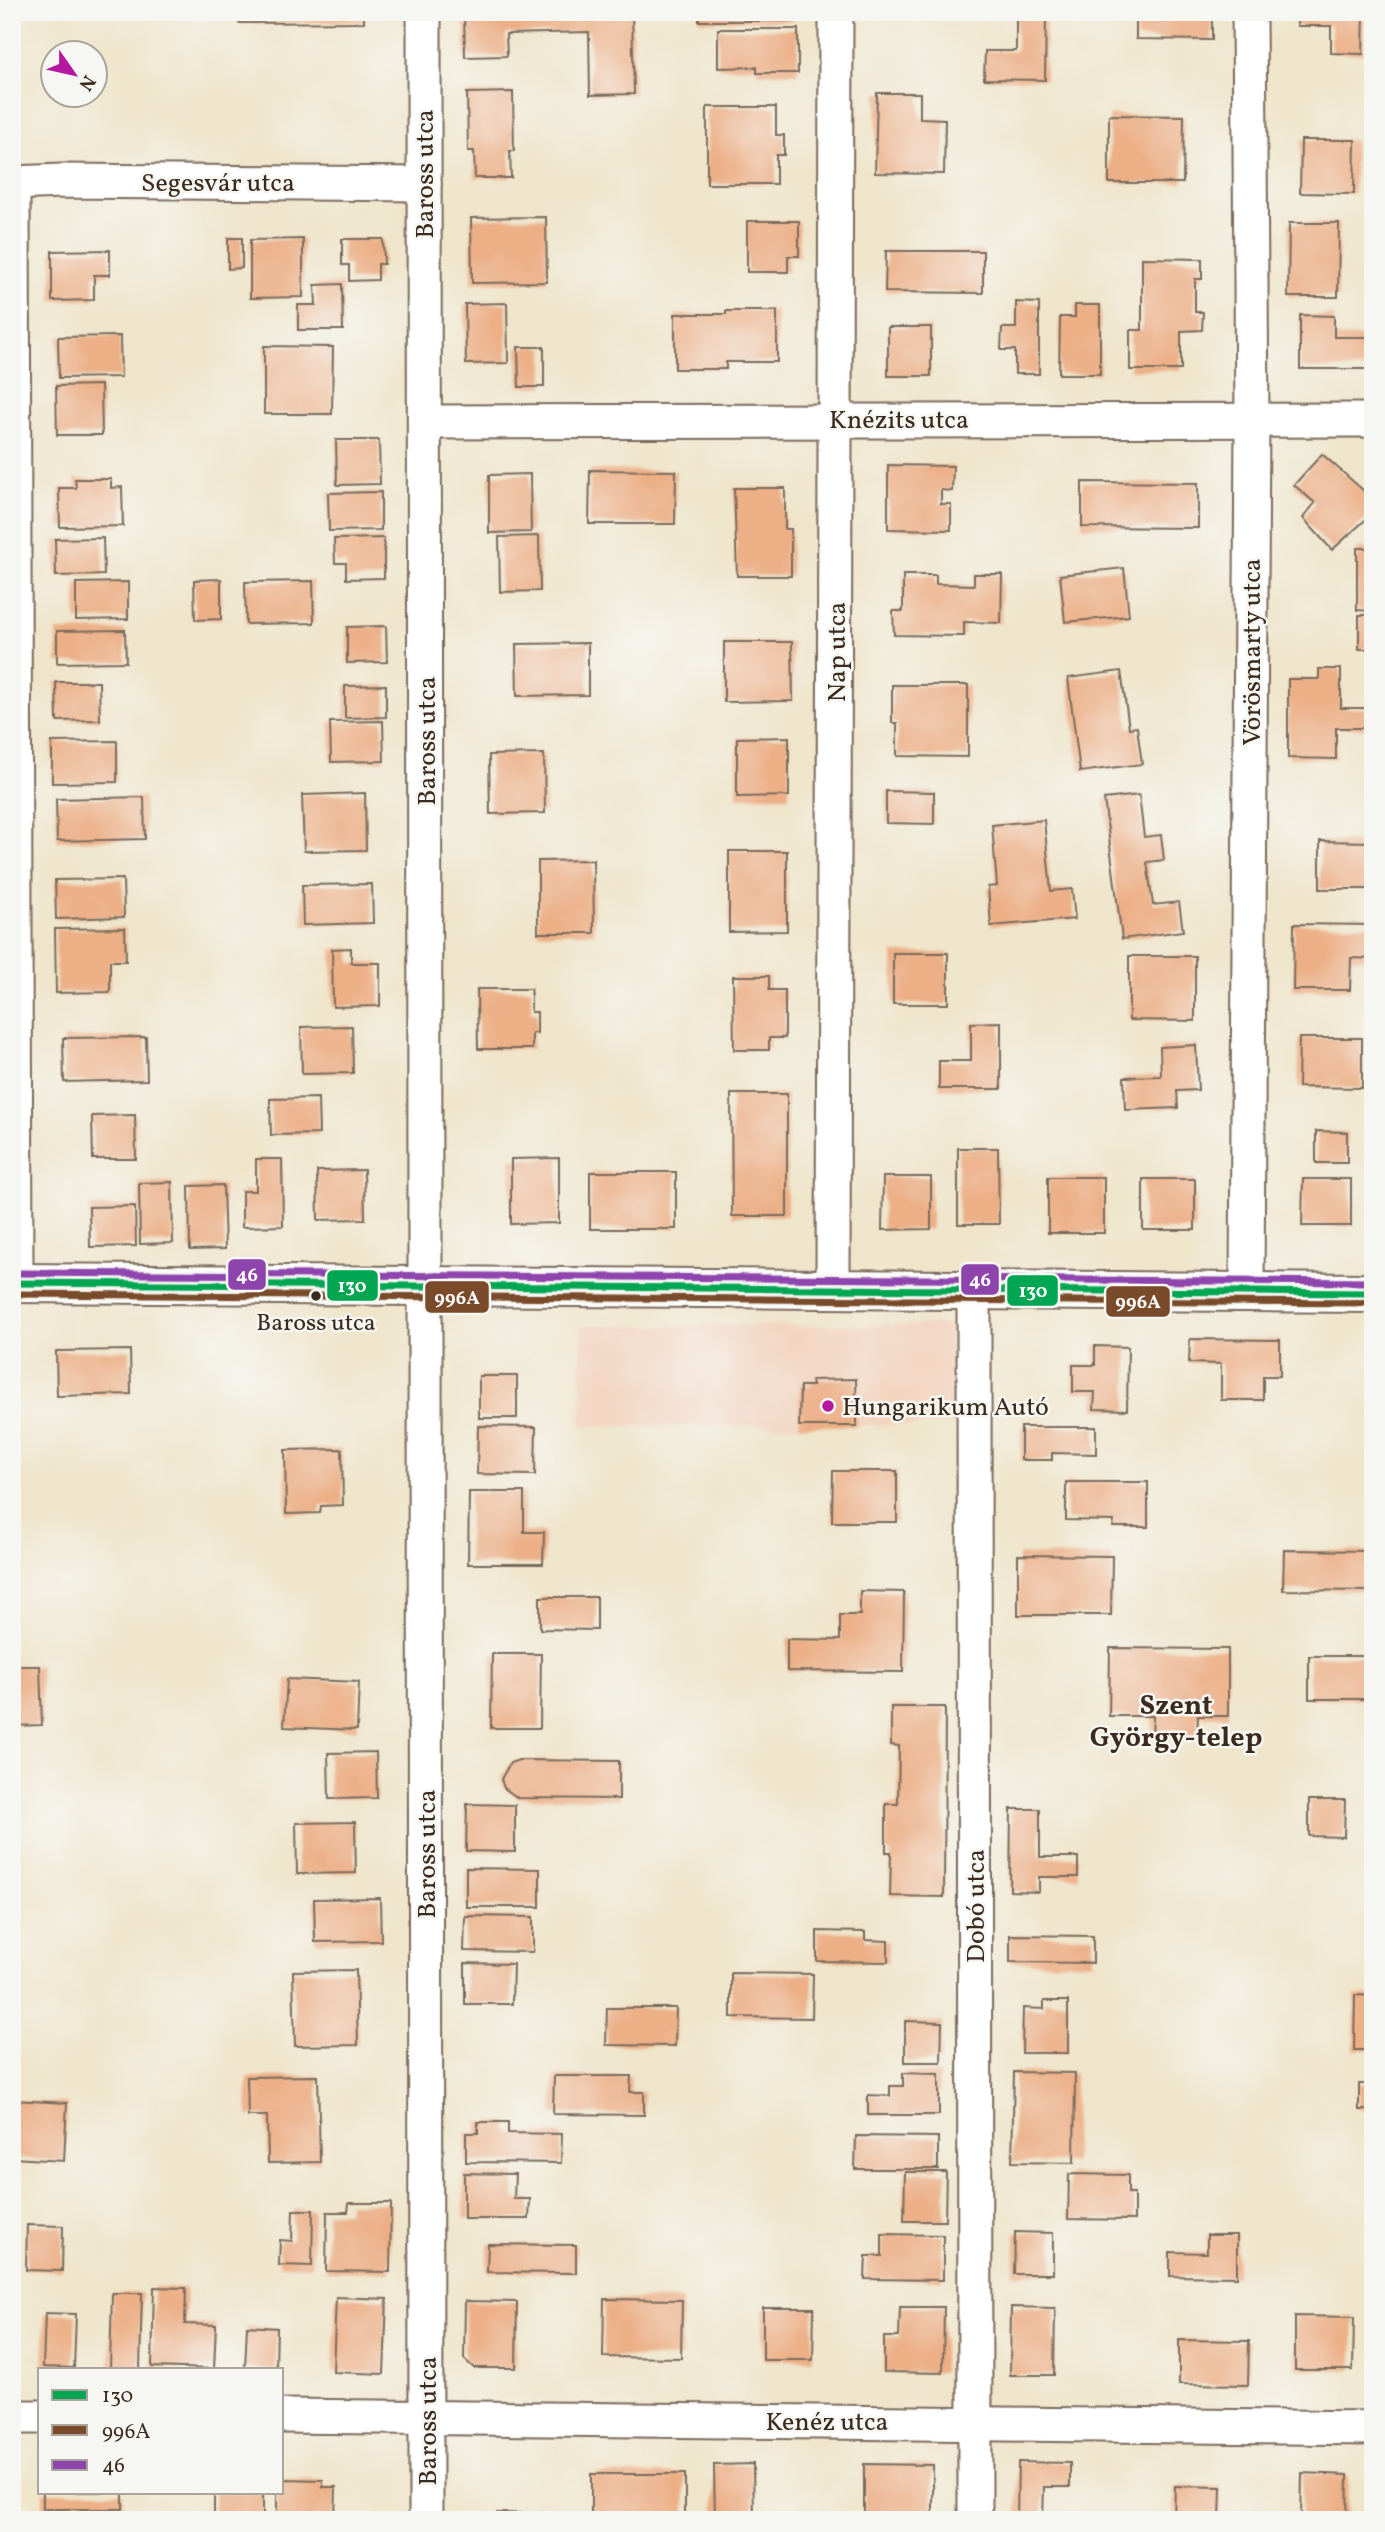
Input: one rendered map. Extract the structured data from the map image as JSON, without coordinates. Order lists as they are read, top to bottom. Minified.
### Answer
{"streets":{"street":["Baross utca","Segesvár utca","Knézits utca","Nap utca","Vörösmarty utca","Dobó utca","Kenéz utca"]},"crossings":[["Baross utca","Segesvár utca"],["Baross utca","Knézits utca"],["Baross utca","Kenéz utca"],["Knézits utca","Nap utca"],["Knézits utca","Vörösmarty utca"],["Dobó utca","Kenéz utca"]],"districts":["Szent György-telep"],"places":["Baross utca","Hungarikum Autó"],"lines":["transit line 46","transit line 130","transit line 996A"],"legend":["130","996A","46"],"north":"bottom right"}
